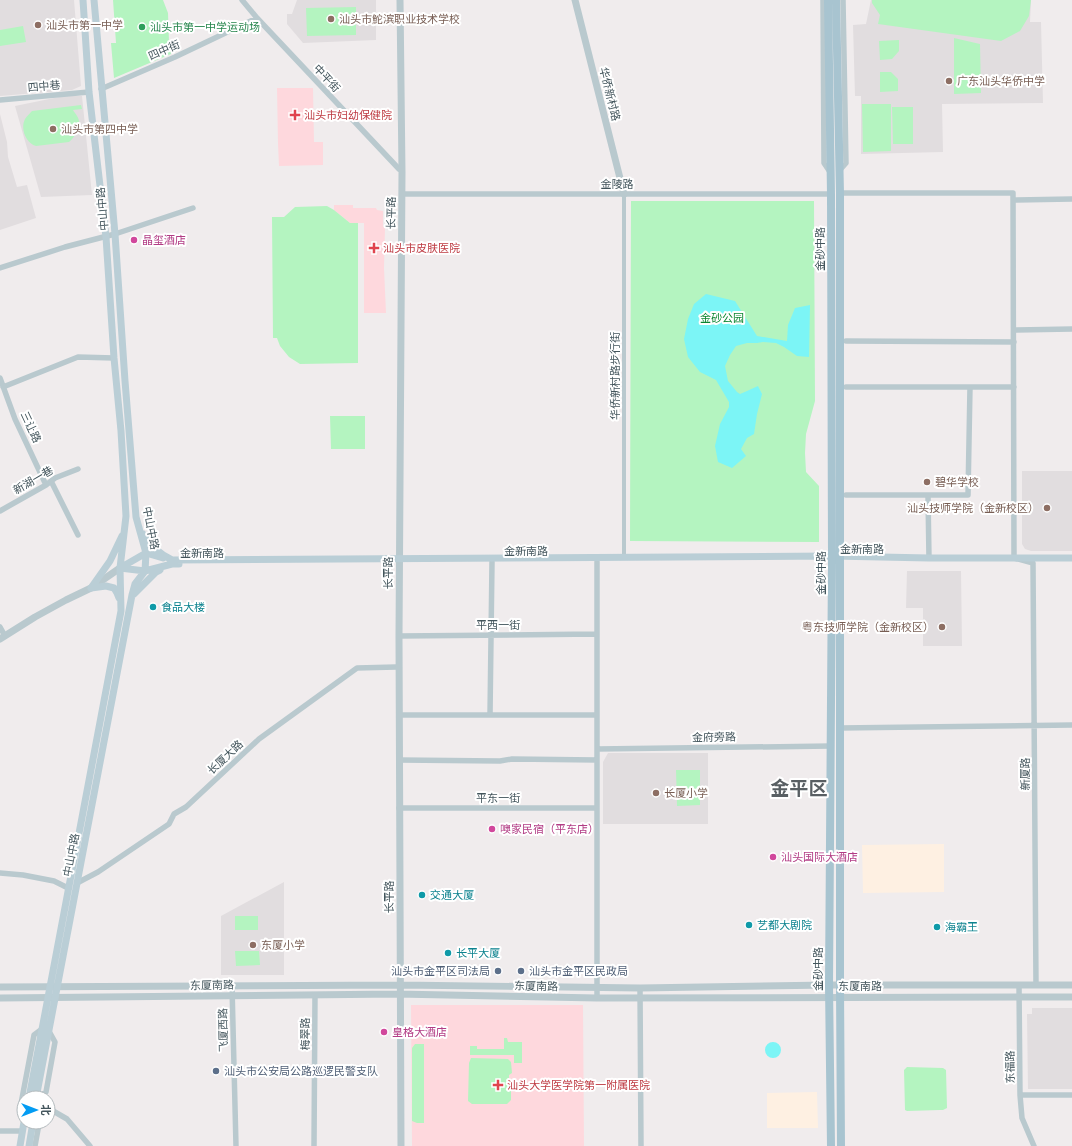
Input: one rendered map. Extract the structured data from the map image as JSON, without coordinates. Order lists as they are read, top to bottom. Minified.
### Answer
{"streets":{"main road":["中山中路","金砂中路","金新南路"],"street":["四中街","中平街","四中巷","华侨新村路","金陵路","长平路","华侨新村路步行街","三让路","新湖一巷","平西一街","金府旁路","长厦大路","新厦路","平东一街","东厦南路","飞厦西路","梅翠路","东福路"]},"crossings":[["四中街","中平街"],["四中街","中山中路"],["中平街","长平路"],["四中巷","中山中路"],["华侨新村路","金陵路"],["华侨新村路","华侨新村路步行街"],["金陵路","长平路"],["金陵路","金砂中路"],["金陵路","华侨新村路步行街"],["中山中路","金新南路"],["中山中路","长厦大路"],["中山中路","东厦南路"],["长平路","金新南路"],["长平路","平西一街"],["长平路","长厦大路"],["长平路","平东一街"],["长平路","东厦南路"],["金砂中路","金新南路"],["金砂中路","金府旁路"],["金砂中路","东厦南路"],["华侨新村路步行街","金新南路"],["三让路","新湖一巷"],["金新南路","新厦路"],["新厦路","东厦南路"],["东厦南路","飞厦西路"],["东厦南路","梅翠路"],["东厦南路","东福路"]],"districts":["金平区"],"parks":["金砂公园"],"places":{"other":["汕头市鮀滨职业技术学校","汕头市第一中学","汕头市第一中学运动场","广东汕头华侨中学","汕头市第四中学","晶玺酒店","碧华学校","汕头技师学院（金新校区）","食品大楼","粤东技师学院（金新校区）","长厦小学","噢家民宿（平东店）","汕头国际大酒店","交通大厦","艺都大剧院","海霸王","东厦小学","长平大厦","汕头市金平区司法局","汕头市金平区民政局","皇格大酒店","汕头市公安局公路巡逻民警支队"],"health":["汕头市妇幼保健院","汕头市皮肤医院","汕头大学医学院第一附属医院"]},"north":"right"}
